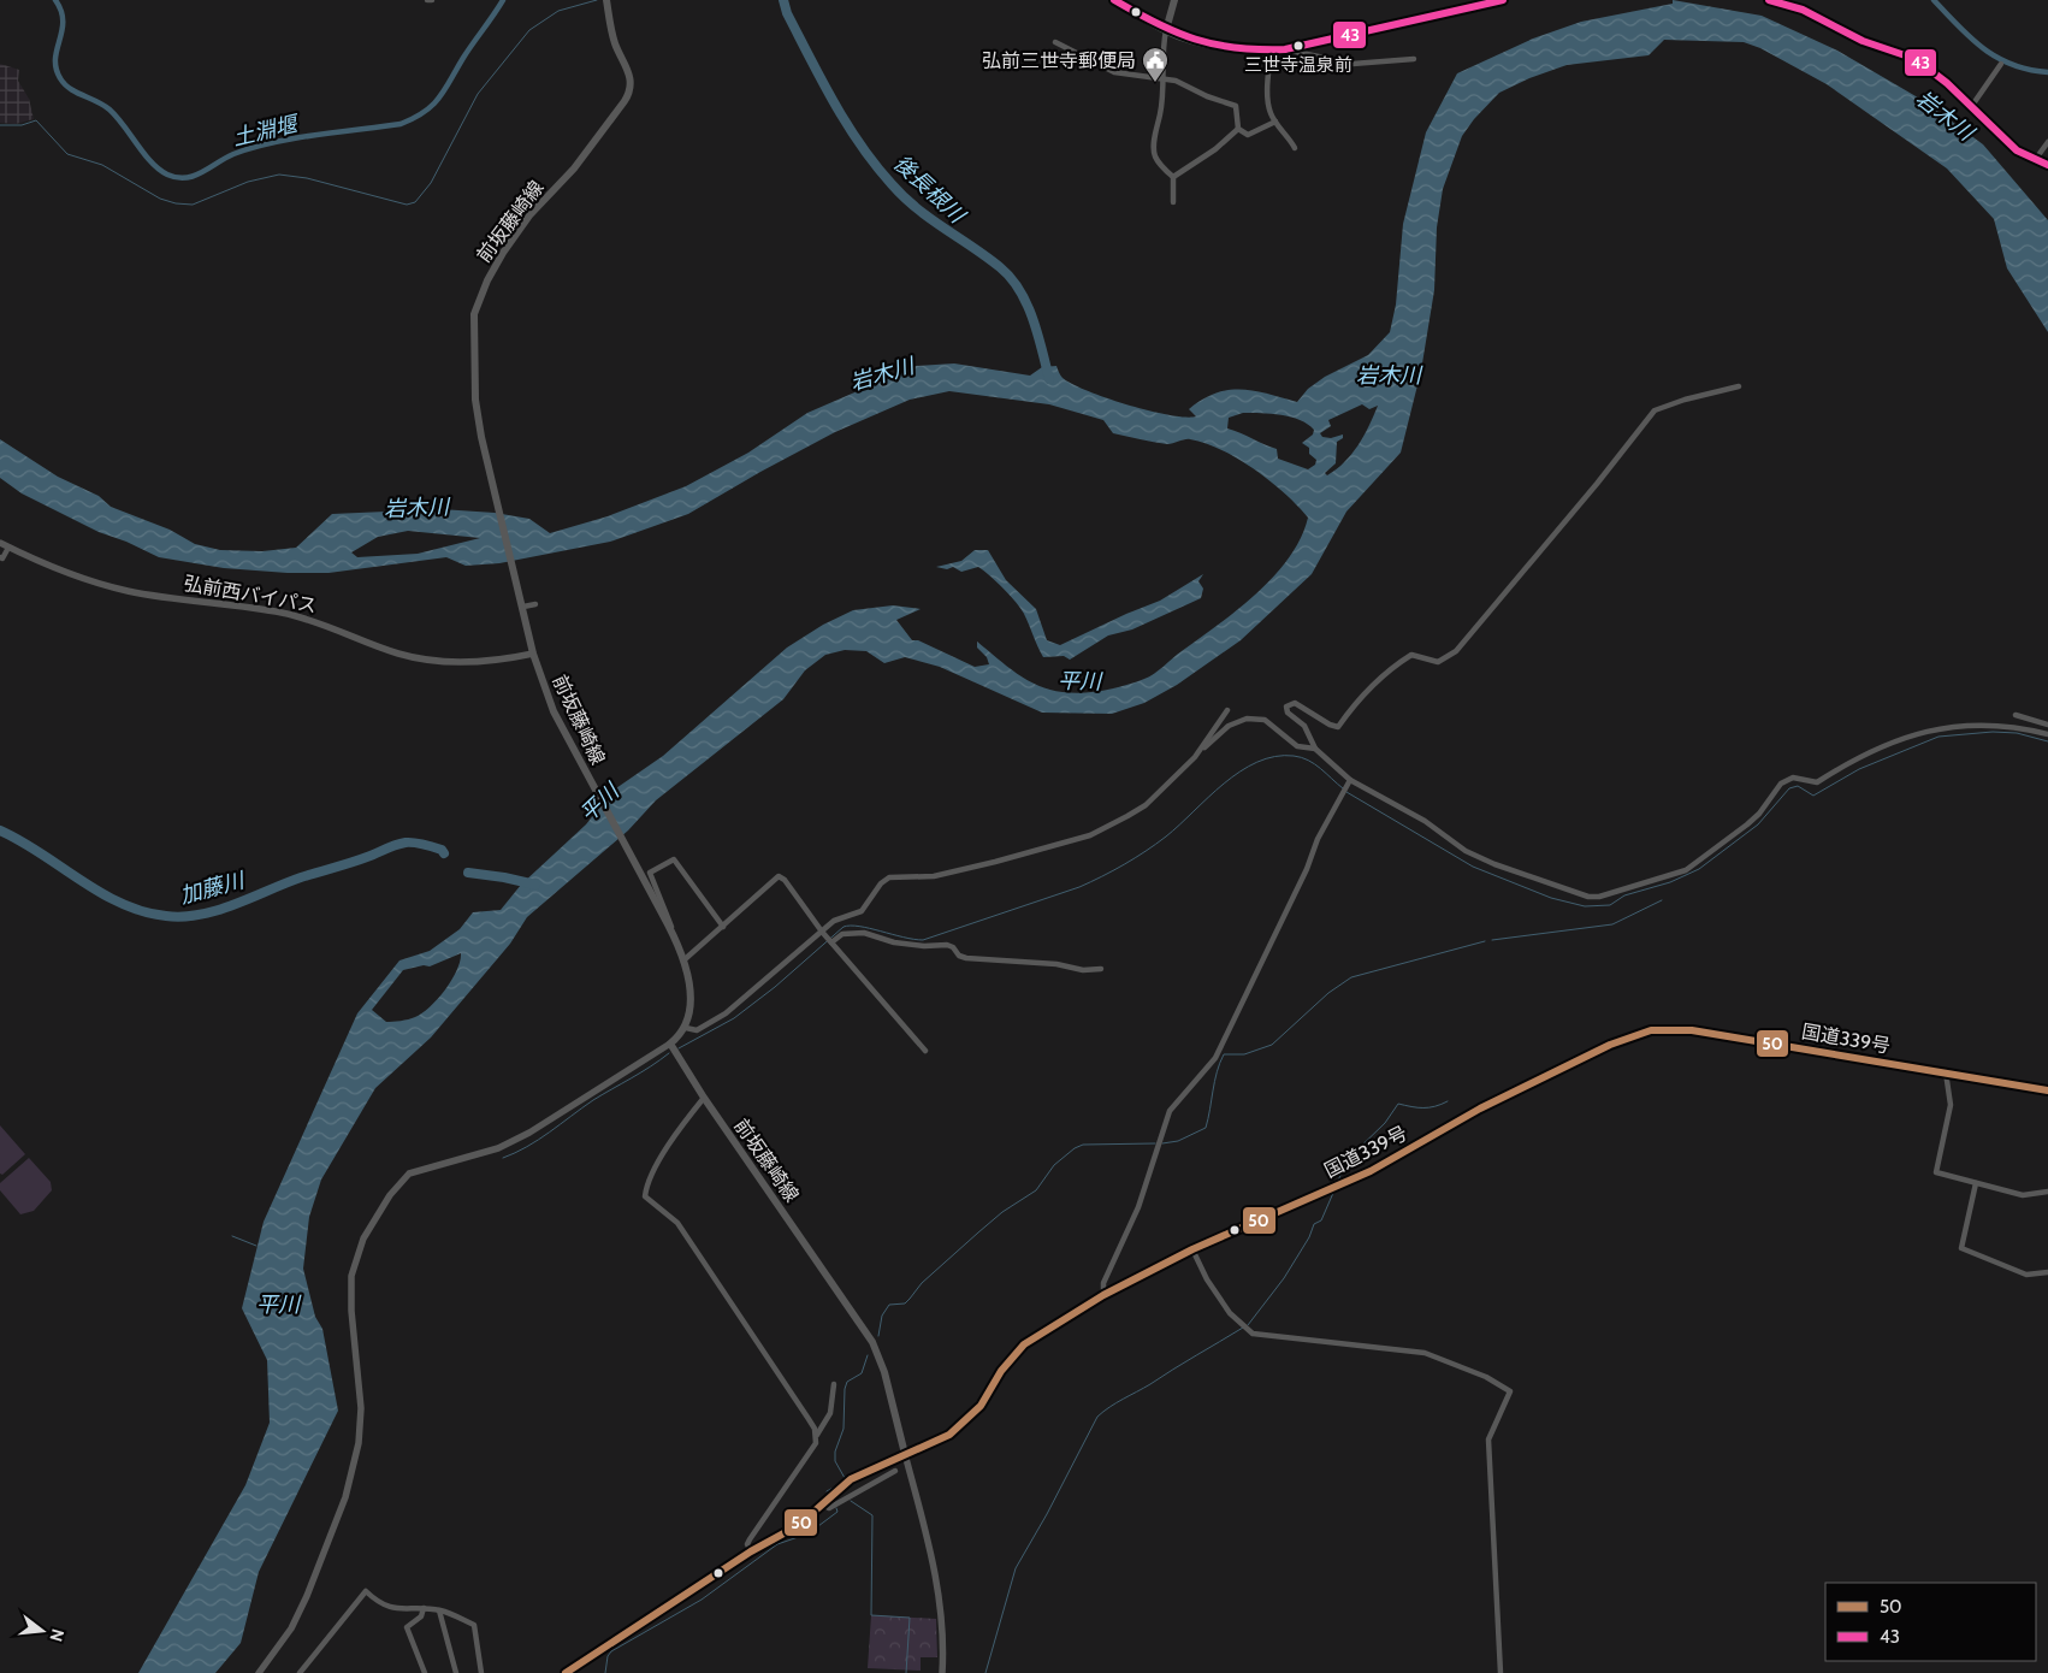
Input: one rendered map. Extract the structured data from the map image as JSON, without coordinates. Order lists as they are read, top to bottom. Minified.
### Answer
{"streets":{"highway":["国道339号"],"main road":["前坂藤崎線"],"street":["弘前西バイパス"]},"crossings":[["前坂藤崎線","弘前西バイパス"],["前坂藤崎線","国道339号"]],"water":["岩木川","土淵堰","後長根川","平川","加藤川"],"places":{"other":["三世寺温泉前"],"public building":["弘前三世寺郵便局"]},"lines":["transit line 43","transit line 50"],"legend":["50","43"],"north":"right"}
